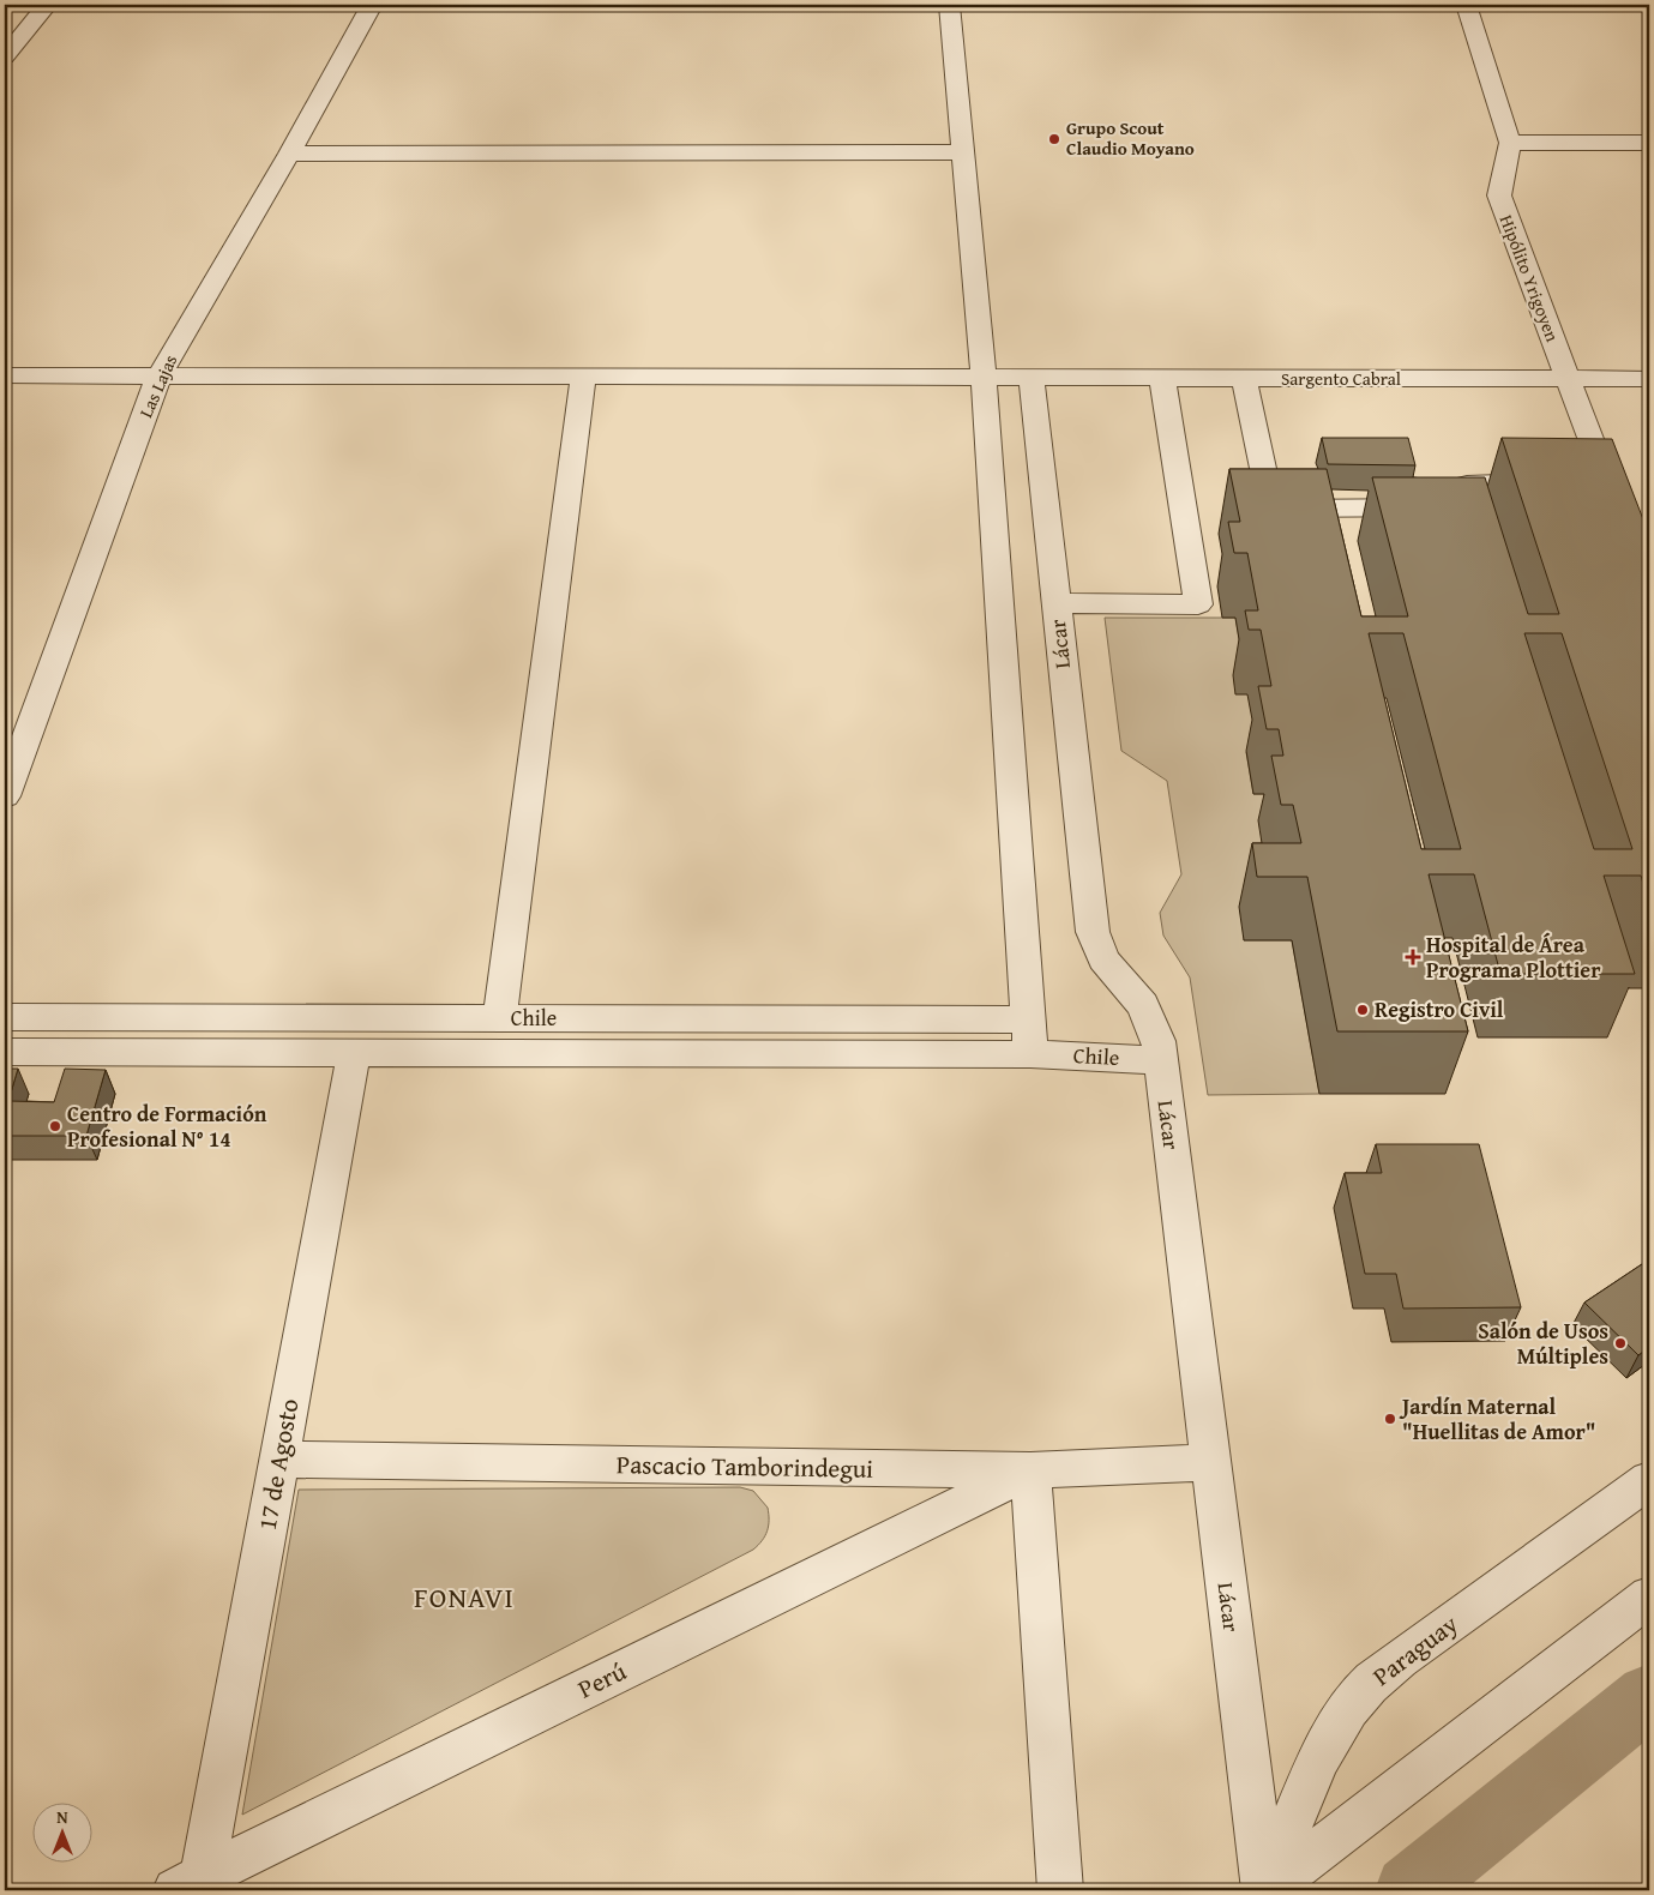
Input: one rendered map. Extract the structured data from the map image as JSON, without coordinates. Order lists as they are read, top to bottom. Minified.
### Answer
{"streets":{"street":["Hipólito Yrigoyen","Sargento Cabral","Las Lajas","Lácar","Chile","17 de Agosto","Pascacio Tamborindegui","Paraguay","Perú"]},"crossings":[["Hipólito Yrigoyen","Sargento Cabral"],["Sargento Cabral","Las Lajas"],["Sargento Cabral","Lácar"],["Lácar","Chile"],["Lácar","Pascacio Tamborindegui"],["Lácar","Paraguay"],["Chile","17 de Agosto"],["17 de Agosto","Pascacio Tamborindegui"],["17 de Agosto","Perú"],["Pascacio Tamborindegui","Perú"]],"districts":["FONAVI"],"places":{"other":["Grupo Scout Claudio Moyano","Registro Civil","Centro de Formación Profesional N° 14","Salón de Usos Múltiples","Jardín Maternal \"Huellitas de Amor\""],"health":["Hospital de Área Programa Plottier"]},"north":"top"}
